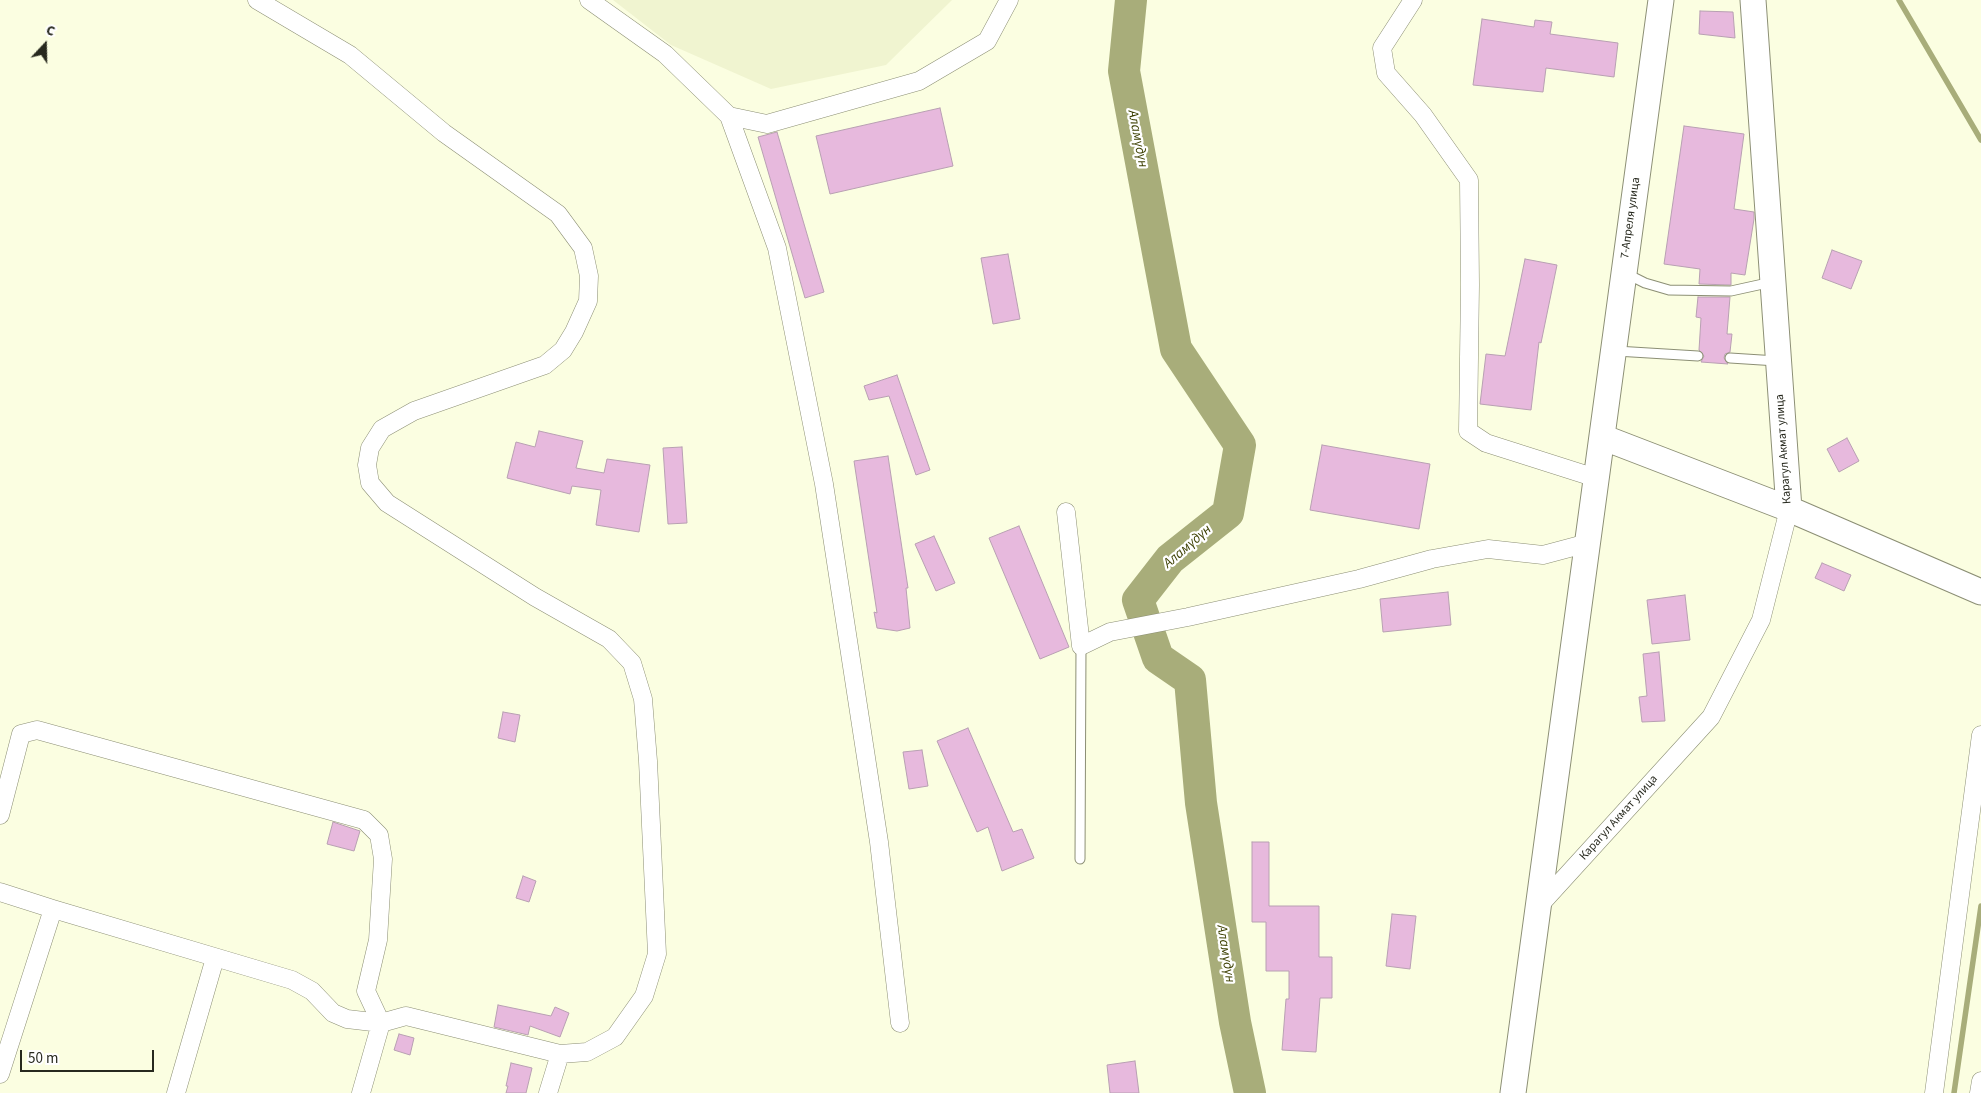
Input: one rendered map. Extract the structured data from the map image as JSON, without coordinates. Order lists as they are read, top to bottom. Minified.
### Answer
{"streets":{"main road":["7-Апреля улица","Карагул Акмат улица"]},"crossings":[["7-Апреля улица","Карагул Акмат улица"]],"water":["Аламүдүн"],"scale_bar":"50 m","north":"top"}
